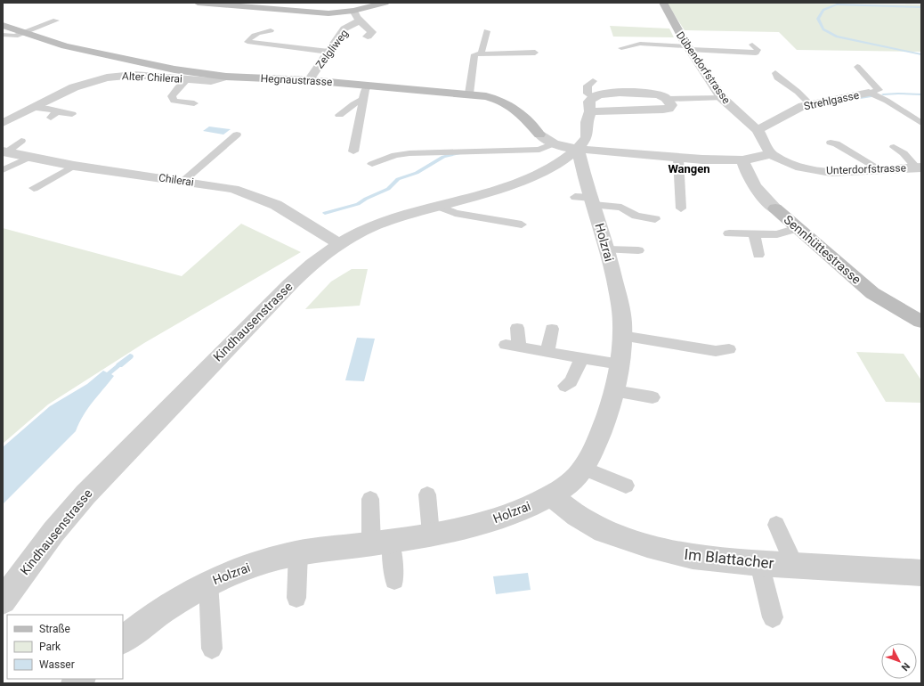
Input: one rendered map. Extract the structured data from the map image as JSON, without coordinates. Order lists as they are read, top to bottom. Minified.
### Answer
{"streets":{"street":["Zelgliweg","Dübendorfstrasse","Alter Chilerai","Hegnaustrasse","Strehlgasse","Unterdorfstrasse","Chilerai","Holzrai","Sennhüttestrasse","Kindhausenstrasse","Im Blattacher"]},"crossings":[["Zelgliweg","Hegnaustrasse"],["Dübendorfstrasse","Strehlgasse"],["Dübendorfstrasse","Unterdorfstrasse"],["Alter Chilerai","Hegnaustrasse"],["Hegnaustrasse","Holzrai"],["Hegnaustrasse","Sennhüttestrasse"],["Hegnaustrasse","Kindhausenstrasse"],["Chilerai","Kindhausenstrasse"],["Holzrai","Kindhausenstrasse"],["Holzrai","Im Blattacher"]],"districts":["Wangen"],"legend":["Straße","Park","Wasser"],"north":"bottom right"}
